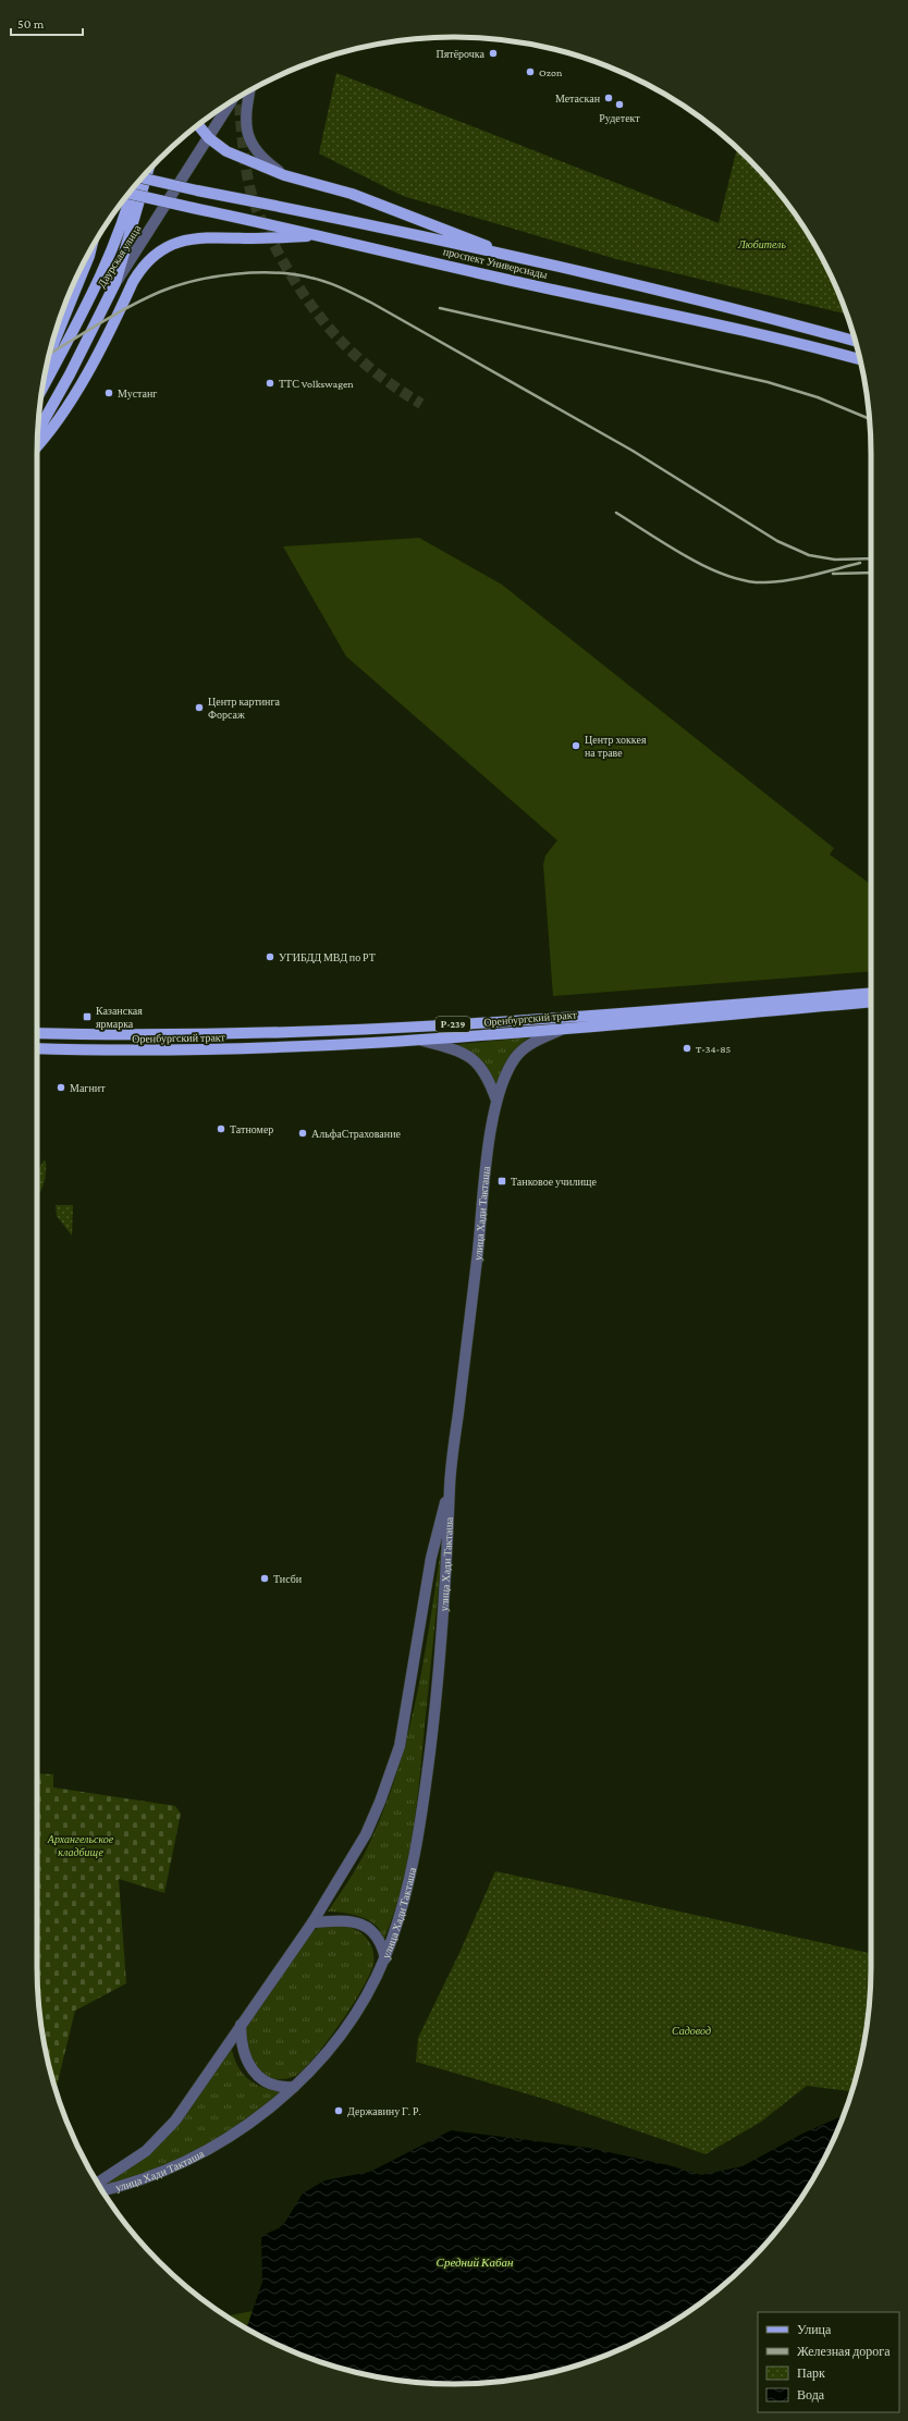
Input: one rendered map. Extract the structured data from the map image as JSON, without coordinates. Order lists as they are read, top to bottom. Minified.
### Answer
{"streets":{"main road":["Даурская улица","проспект Универсиады","Оренбургский тракт","Р-239"],"street":["улица Хади Такташа"]},"crossings":[["Оренбургский тракт","улица Хади Такташа"]],"water":["Средний Кабан"],"parks":["Любитель","Архангельское кладбище","Садовод"],"places":{"other":["Пятёрочка","Ozon","Метаскан","Рудетект","ТТС Volkswagen","Мустанг","Центр картинга Форсаж","Центр хоккея на траве","УГИБДД МВД по РТ","T-34-85","Магнит","Татномер","АльфаСтрахование","Тисби","Державину Г. Р."],"transit":["Казанская ярмарка","Танковое училище"]},"legend":["Улица","Железная дорога","Парк","Вода"],"scale_bar":"50 m"}
